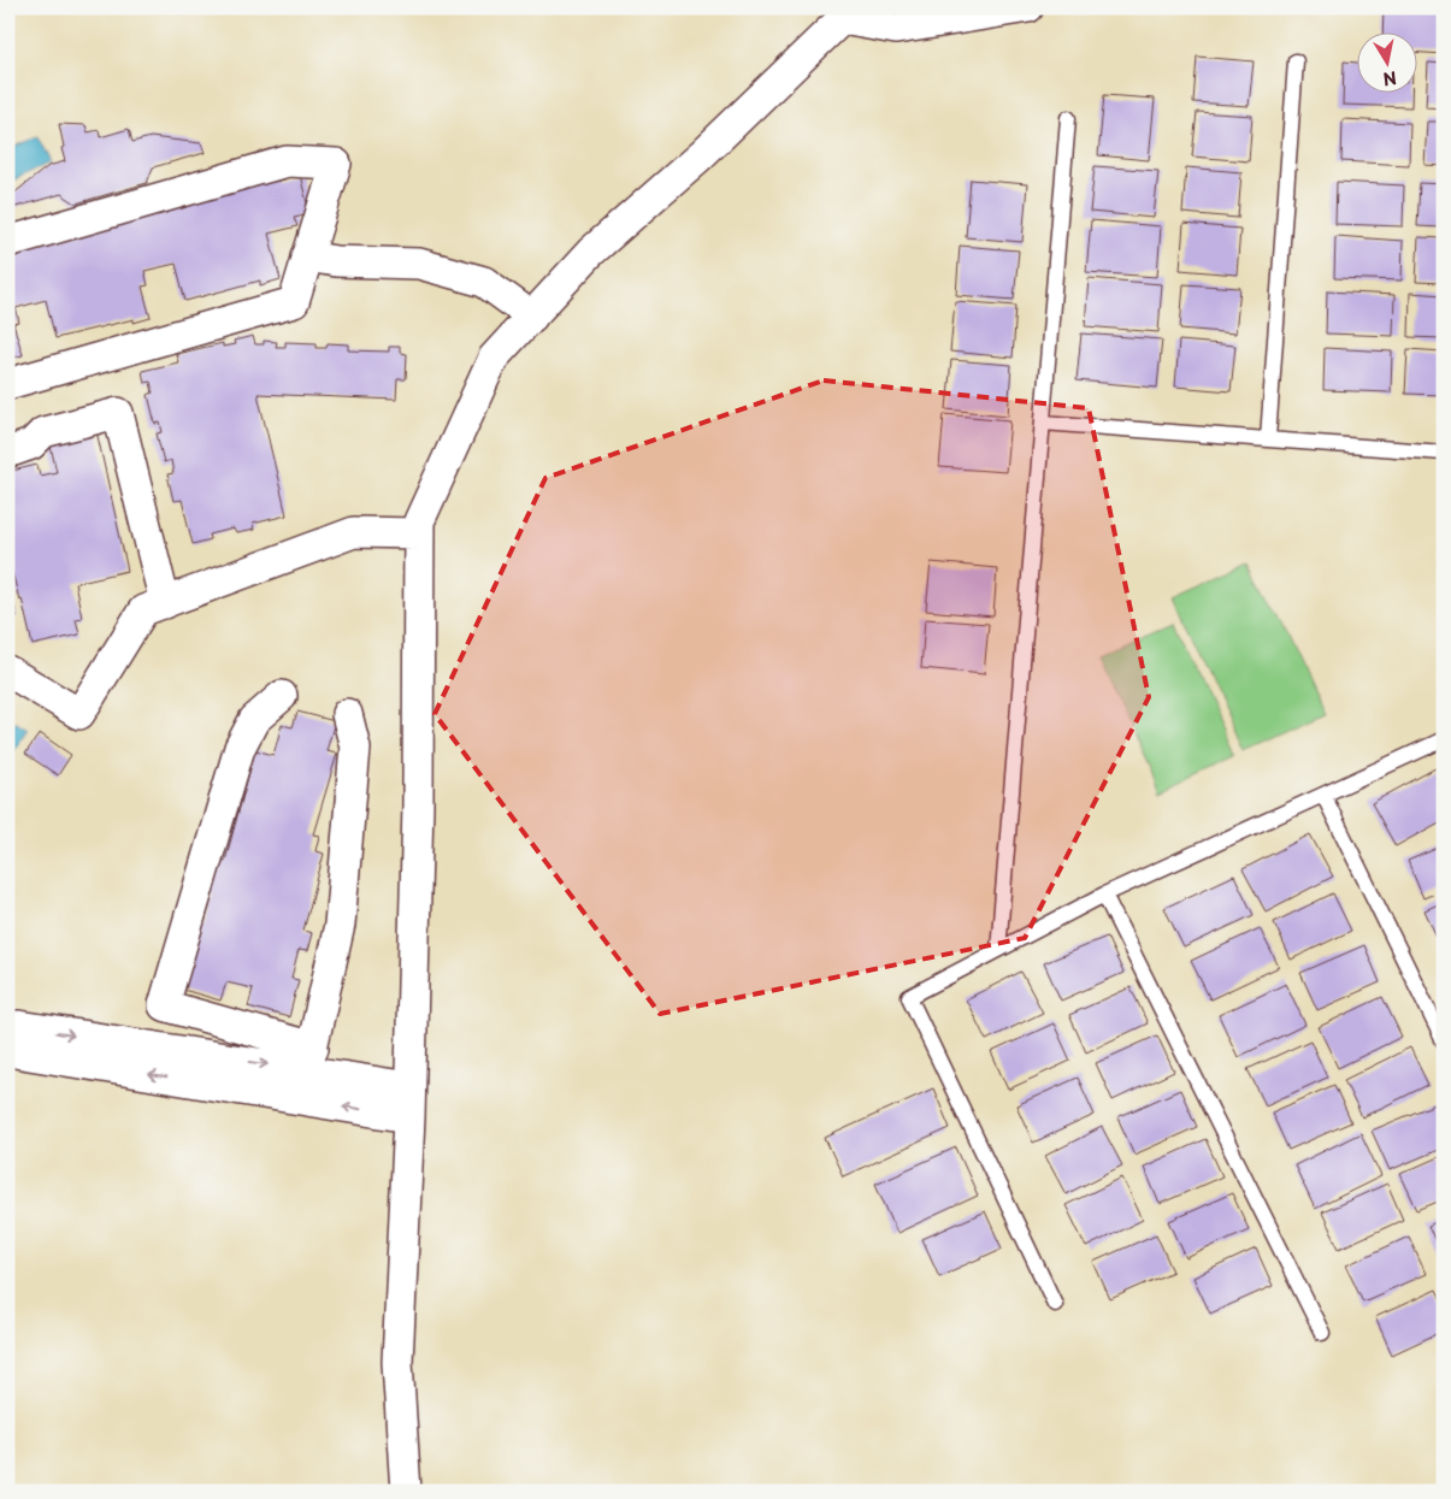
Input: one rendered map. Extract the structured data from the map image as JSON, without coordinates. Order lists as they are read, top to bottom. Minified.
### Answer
{"north":"bottom"}
